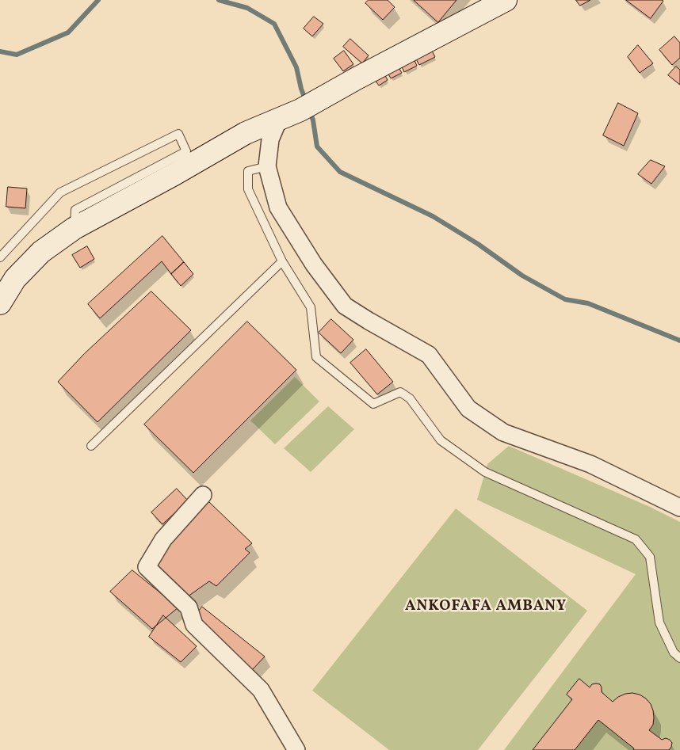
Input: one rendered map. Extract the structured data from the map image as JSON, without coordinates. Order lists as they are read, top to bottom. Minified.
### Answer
{"districts":["ANKOFAFA AMBANY"]}
